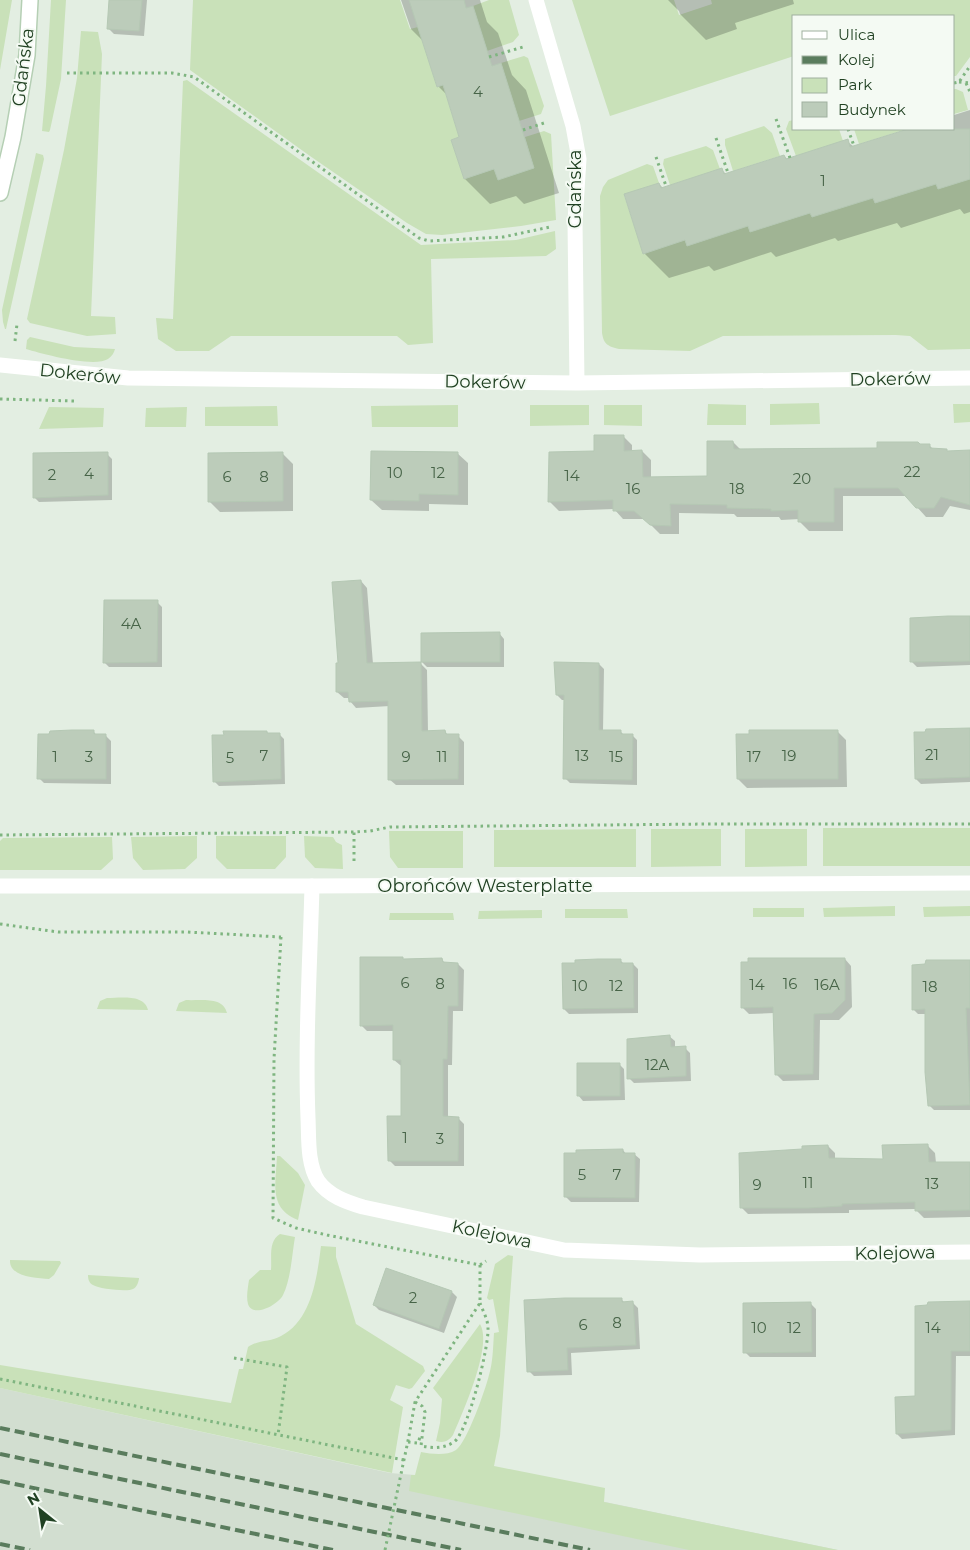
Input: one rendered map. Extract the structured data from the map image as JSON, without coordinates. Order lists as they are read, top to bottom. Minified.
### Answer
{"streets":{"street":["Gdańska","Dokerów","Obrońców Westerplatte","Kolejowa"]},"crossings":[["Gdańska","Dokerów"],["Obrońców Westerplatte","Kolejowa"]],"house_numbers":["4","1","22","10","12","4","2","14","6","8","20","16","18","4A","21","7","13","19","1","3","9","11","15","17","5","6","8","16","14","16A","10","12","18","12A","1","3","5","7","11","13","9","2","8","6","10","12","14"],"legend":["Ulica","Kolej","Park","Budynek"],"north":"top left"}
